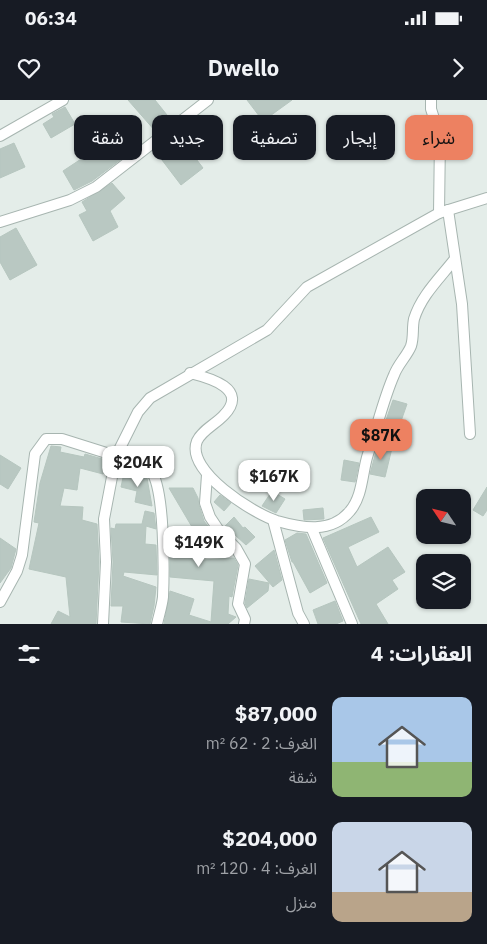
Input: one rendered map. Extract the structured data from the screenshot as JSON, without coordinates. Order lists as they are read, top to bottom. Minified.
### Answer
{"north":"top left","page":{"status":"06:34","header":"Dwello","chip":["شراء","إيجار","تصفية","جديد","شقة"],"price":["$87K","$204K","$167K","$149K"],"heading":"العقارات: 4","list":[{"name":"$87,000","note":"الغرف: 2 · 62 m² · شقة"},{"name":"$204,000","note":"الغرف: 4 · 120 m² · منزل"}]}}
